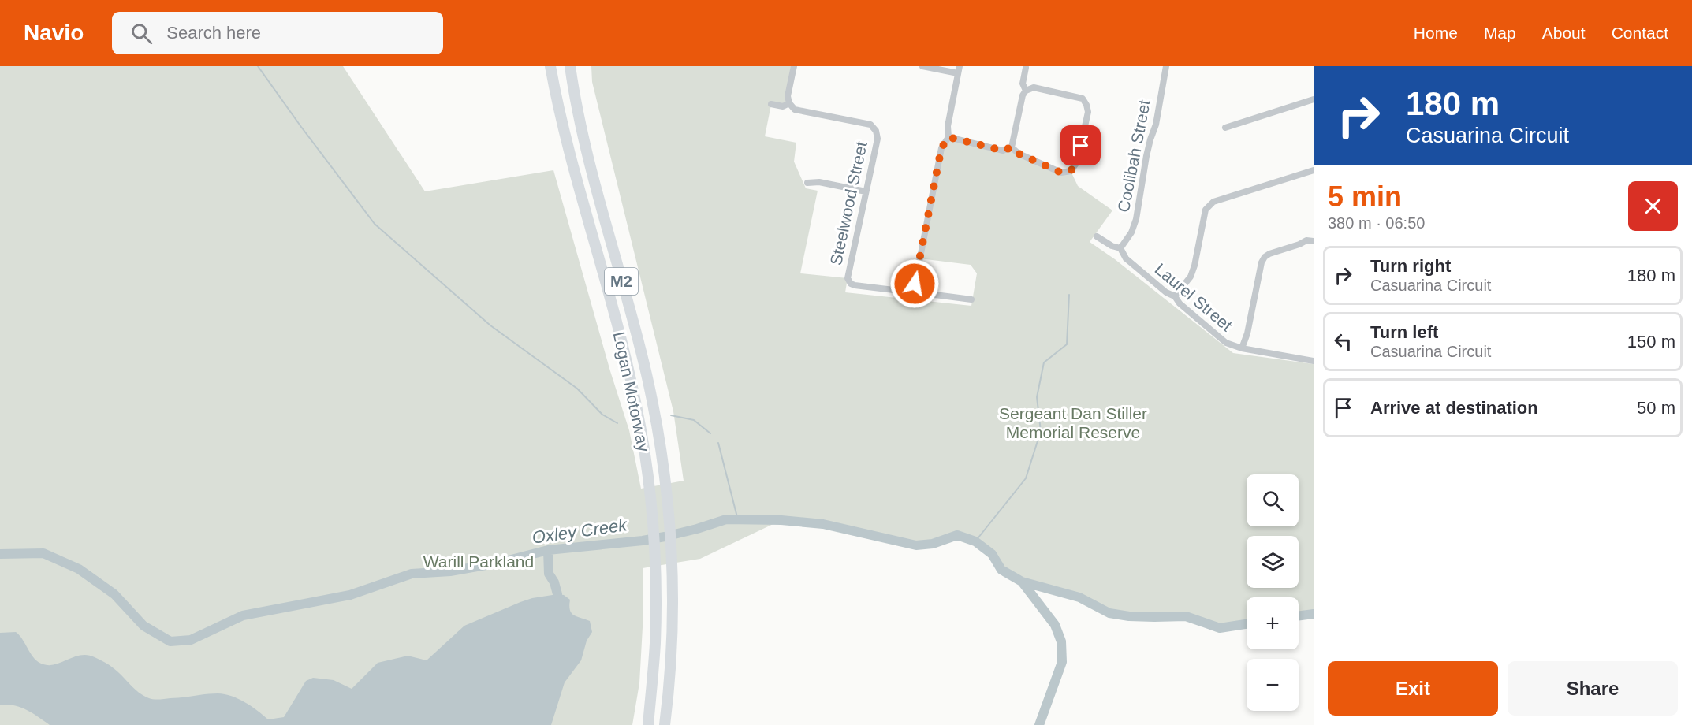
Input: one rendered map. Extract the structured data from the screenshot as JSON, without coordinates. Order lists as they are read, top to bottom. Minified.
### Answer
{"streets":{"highway":["M2","Logan Motorway"],"street":["Coolibah Street","Steelwood Street","Laurel Street"]},"crossings":[["Coolibah Street","Laurel Street"]],"water":["Oxley Creek"],"parks":["Sergeant Dan Stiller Memorial Reserve","Warill Parkland"],"page":{"header":"Navio","search":"Search here","nav":["Home","Map","About","Contact"],"turn":["180 m","Casuarina Circuit"],"heading":["5 min","380 m · 06:50"],"list":[{"name":"Turn right","note":"Casuarina Circuit","value":"180 m"},{"name":"Turn left","note":"Casuarina Circuit","value":"150 m"},{"name":"Arrive at destination","value":"50 m"}],"map_buttons":["+","−"],"buttons":["Exit","Share"]}}
